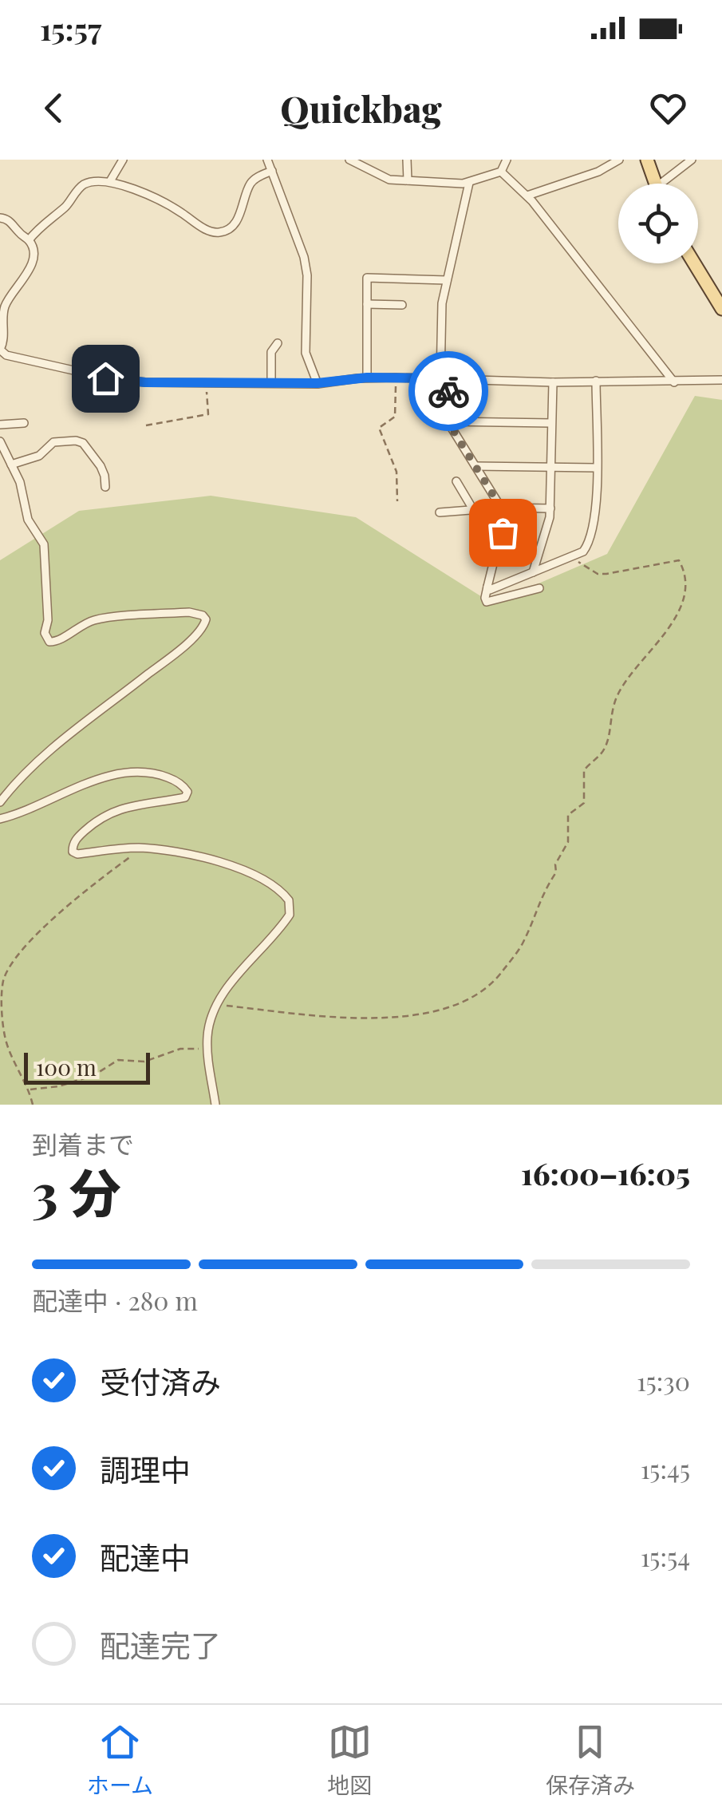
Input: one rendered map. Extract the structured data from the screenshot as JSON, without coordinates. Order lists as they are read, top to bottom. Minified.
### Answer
{"scale_bar":"100 m","page":{"status":"15:57","header":"Quickbag","scale":"100 m","heading":["3 分","到着まで","16:00–16:05"],"bar":"配達中 · 280 m","list":[["受付済み","15:30"],["調理中","15:45"],["配達中","15:54"],"配達完了"],"tabs":["ホーム","地図","保存済み"]}}
